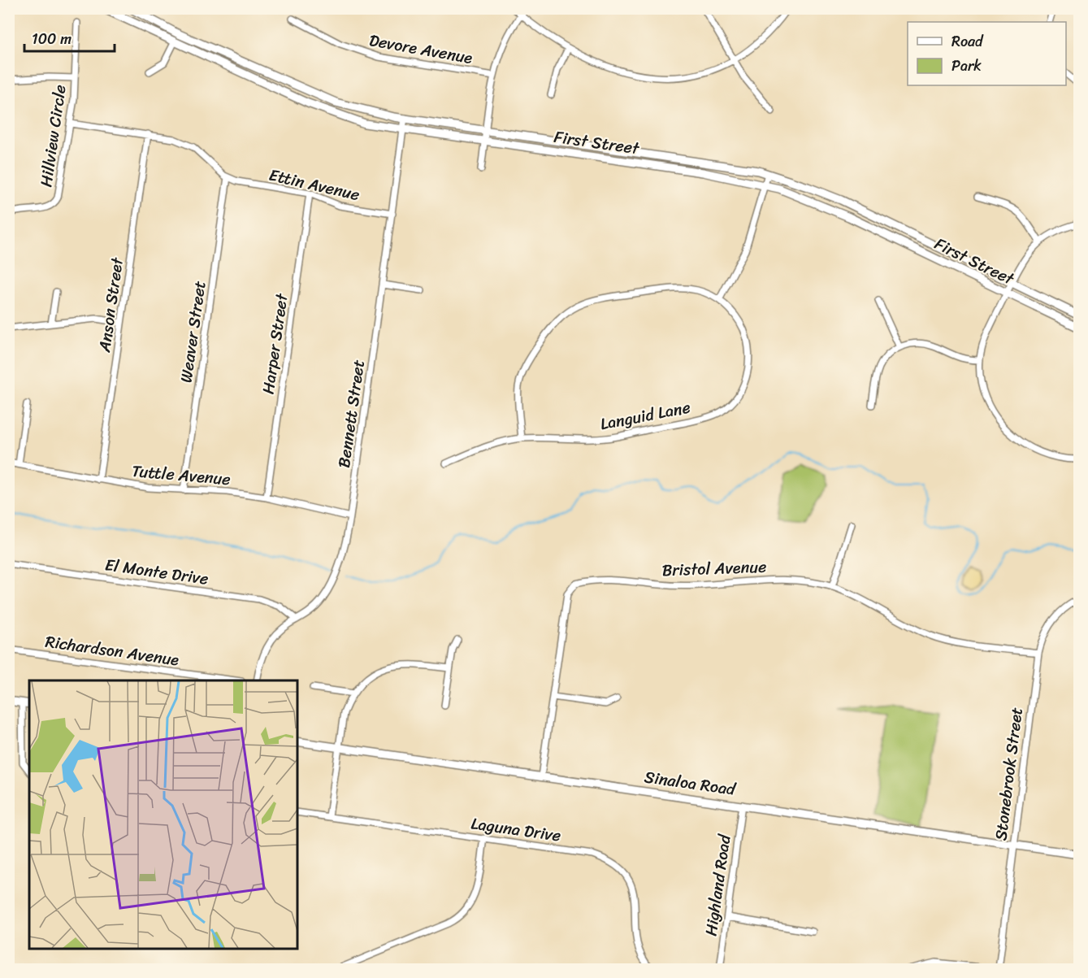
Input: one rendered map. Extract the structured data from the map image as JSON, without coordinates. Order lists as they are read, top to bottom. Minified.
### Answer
{"streets":{"main road":["First Street","Sinaloa Road"],"street":["Devore Avenue","Hillview Circle","Ettin Avenue","Anson Street","Weaver Street","Harper Street","Bennett Street","Languid Lane","Tuttle Avenue","Bristol Avenue","El Monte Drive","Richardson Avenue","Stonebrook Street","Laguna Drive","Highland Road"]},"crossings":[["Hillview Circle","Ettin Avenue"],["First Street","Bennett Street"],["Ettin Avenue","Anson Street"],["Ettin Avenue","Weaver Street"],["Ettin Avenue","Harper Street"],["Ettin Avenue","Bennett Street"],["Anson Street","Tuttle Avenue"],["Weaver Street","Tuttle Avenue"],["Harper Street","Tuttle Avenue"],["Bennett Street","Tuttle Avenue"],["Bennett Street","El Monte Drive"],["Bristol Avenue","Stonebrook Street"],["Bristol Avenue","Sinaloa Road"],["Stonebrook Street","Sinaloa Road"],["Sinaloa Road","Highland Road"]],"legend":["Road","Park"],"scale_bar":"100 m"}
